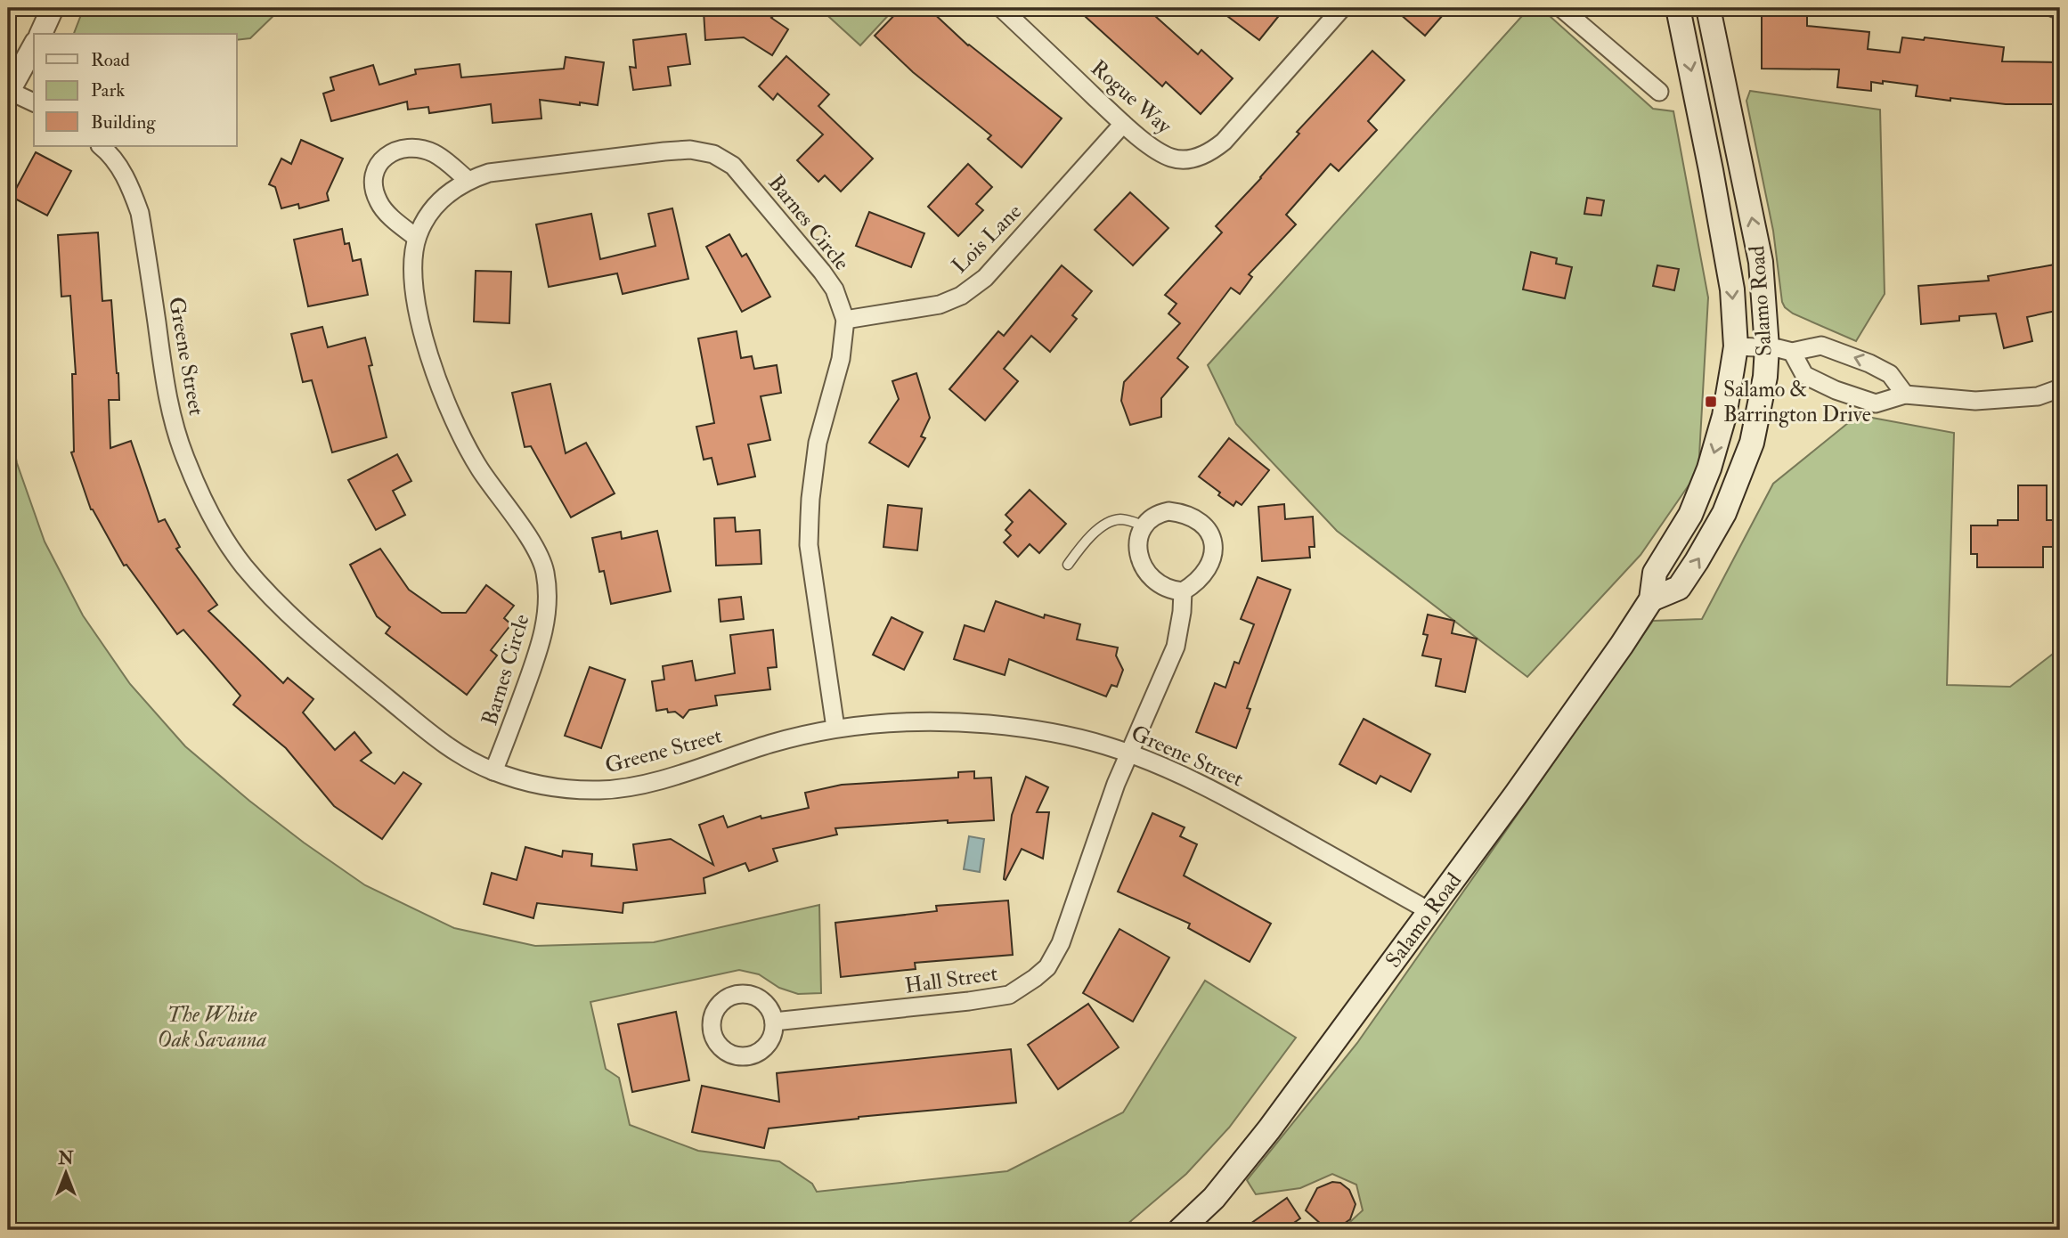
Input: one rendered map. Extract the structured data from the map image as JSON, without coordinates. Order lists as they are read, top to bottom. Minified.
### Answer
{"streets":{"main road":["Salamo Road"],"street":["Rogue Way","Barnes Circle","Lois Lane","Greene Street","Hall Street"]},"crossings":[["Rogue Way","Lois Lane"],["Barnes Circle","Lois Lane"],["Barnes Circle","Greene Street"],["Salamo Road","Greene Street"],["Greene Street","Hall Street"]],"parks":["The White Oak Savanna"],"places":{"transit":["Salamo & Barrington Drive"]},"legend":["Road","Park","Building"],"north":"top"}
